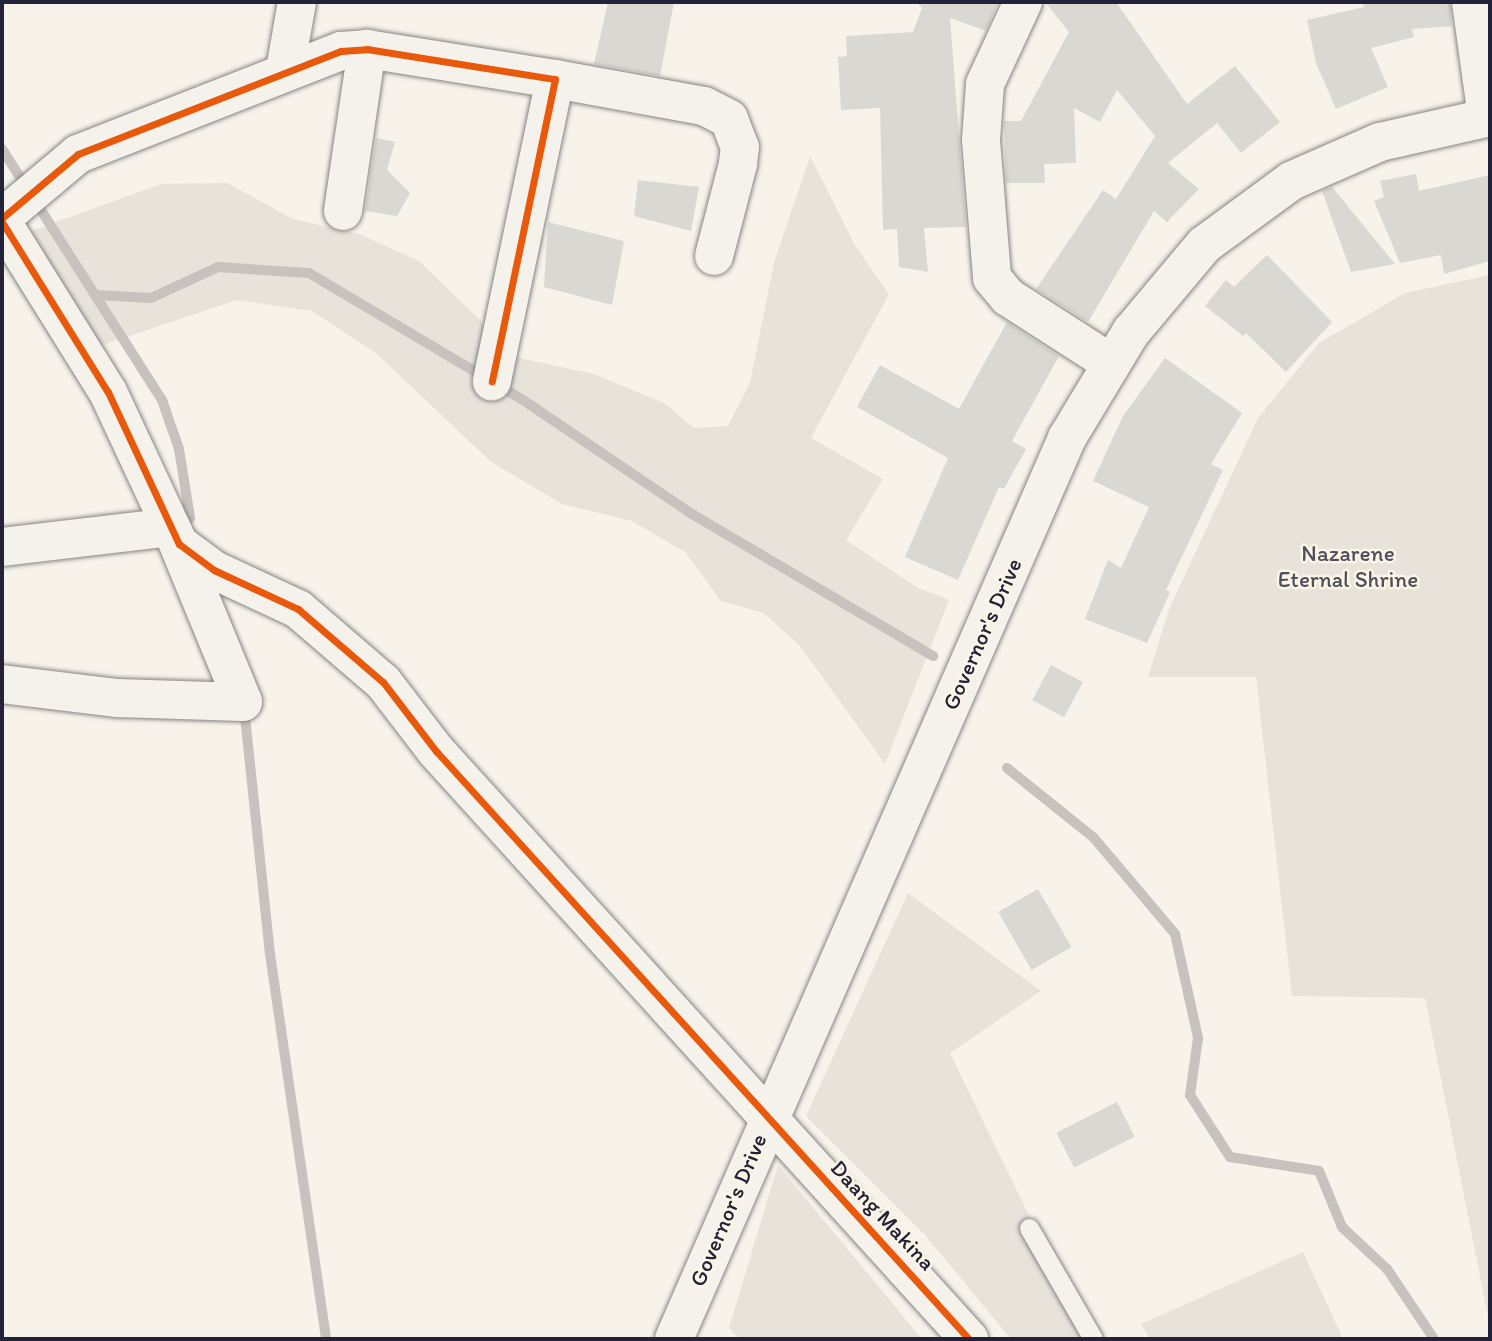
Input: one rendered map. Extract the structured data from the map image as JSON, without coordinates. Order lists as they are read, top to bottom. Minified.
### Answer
{"streets":{"street":["Governor's Drive","Daang Makina"]},"crossings":[["Governor's Drive","Daang Makina"]],"parks":["Nazarene Eternal Shrine"]}
